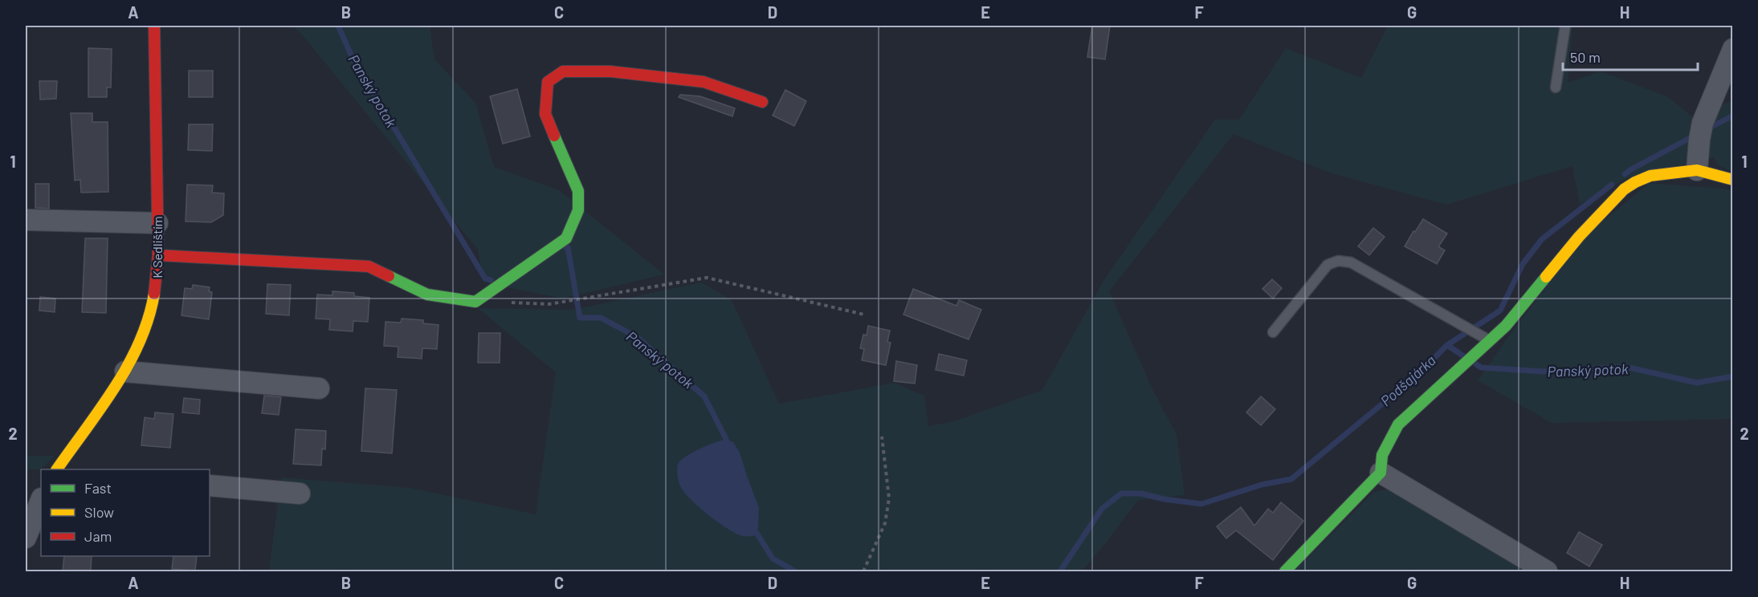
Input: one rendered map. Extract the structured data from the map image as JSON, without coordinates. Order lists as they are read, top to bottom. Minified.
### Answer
{"streets":{"street":["K Sedlištím"]},"water":["Panský potok","Podšajárka"],"legend":["Fast","Slow","Jam"],"scale_bar":"50 m","grid":{"columns":["A","B","C","D","E","F","G","H"],"rows":["1","2"]}}
